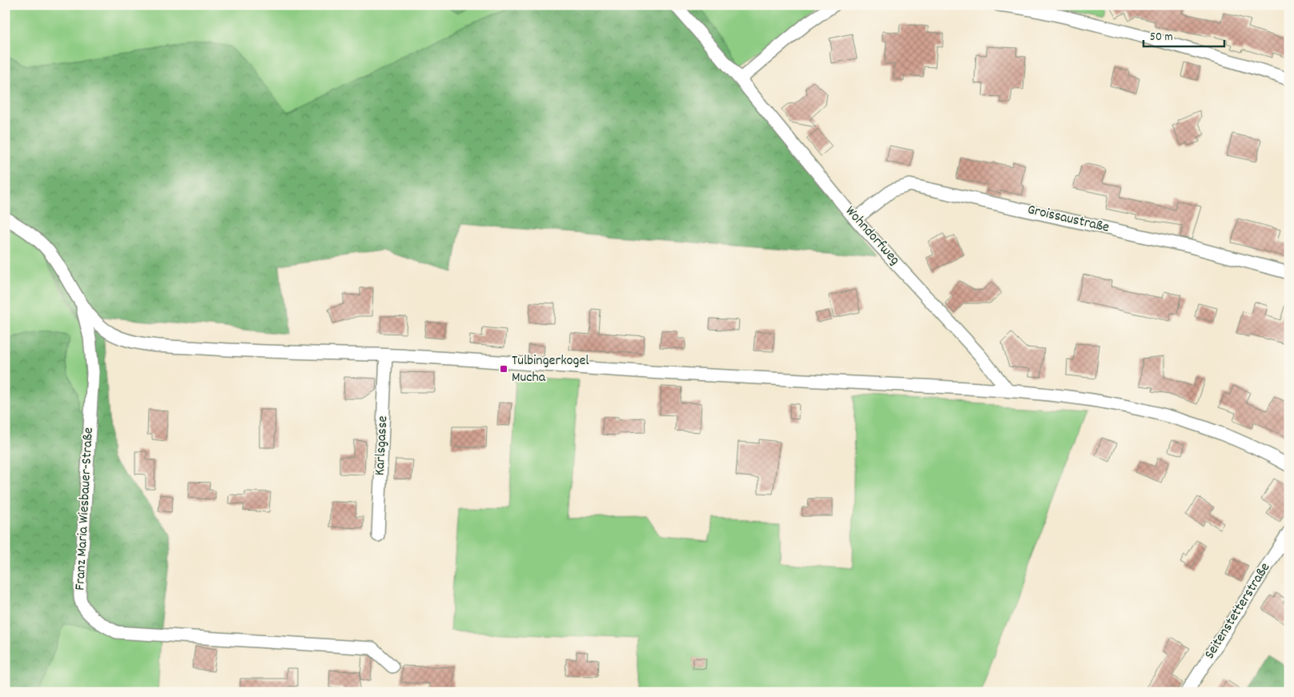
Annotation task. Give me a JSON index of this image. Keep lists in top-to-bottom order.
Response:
{
  "streets": {
    "street": [
      "Groissaustraße",
      "Wohndorfweg",
      "Karlsgasse",
      "Franz Maria Wiesbauer-Straße",
      "Seitenstetterstraße"
    ]
  },
  "crossings": [
    ["Groissaustraße", "Wohndorfweg"]
  ],
  "places": {
    "transit": ["Tulbingerkogel Mucha"]
  },
  "scale_bar": "50 m"
}
